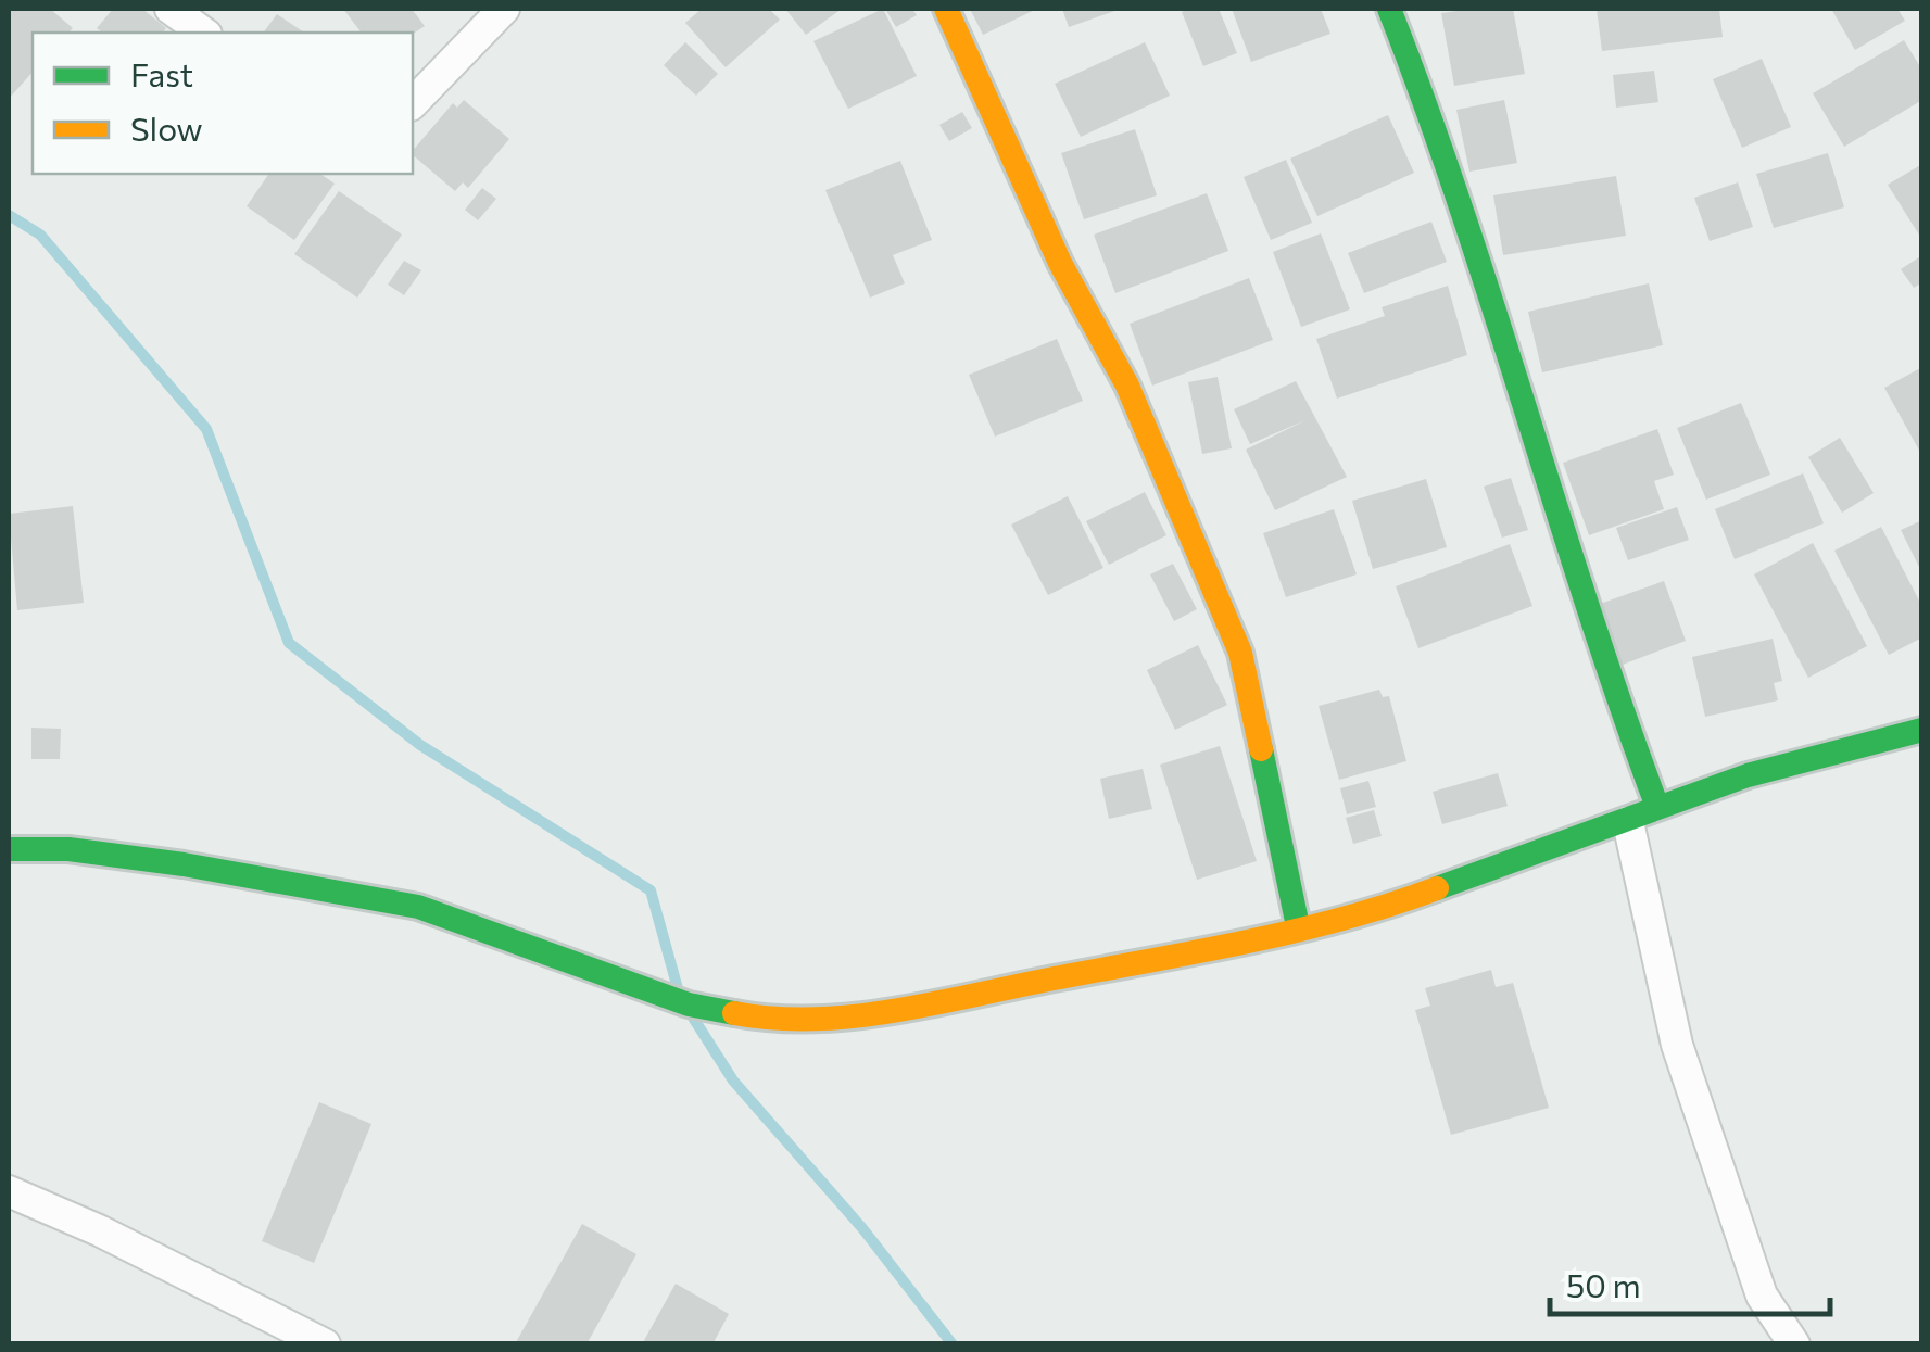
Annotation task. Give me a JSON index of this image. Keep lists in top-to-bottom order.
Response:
{
  "legend": ["Fast", "Slow"],
  "scale_bar": "50 m"
}
